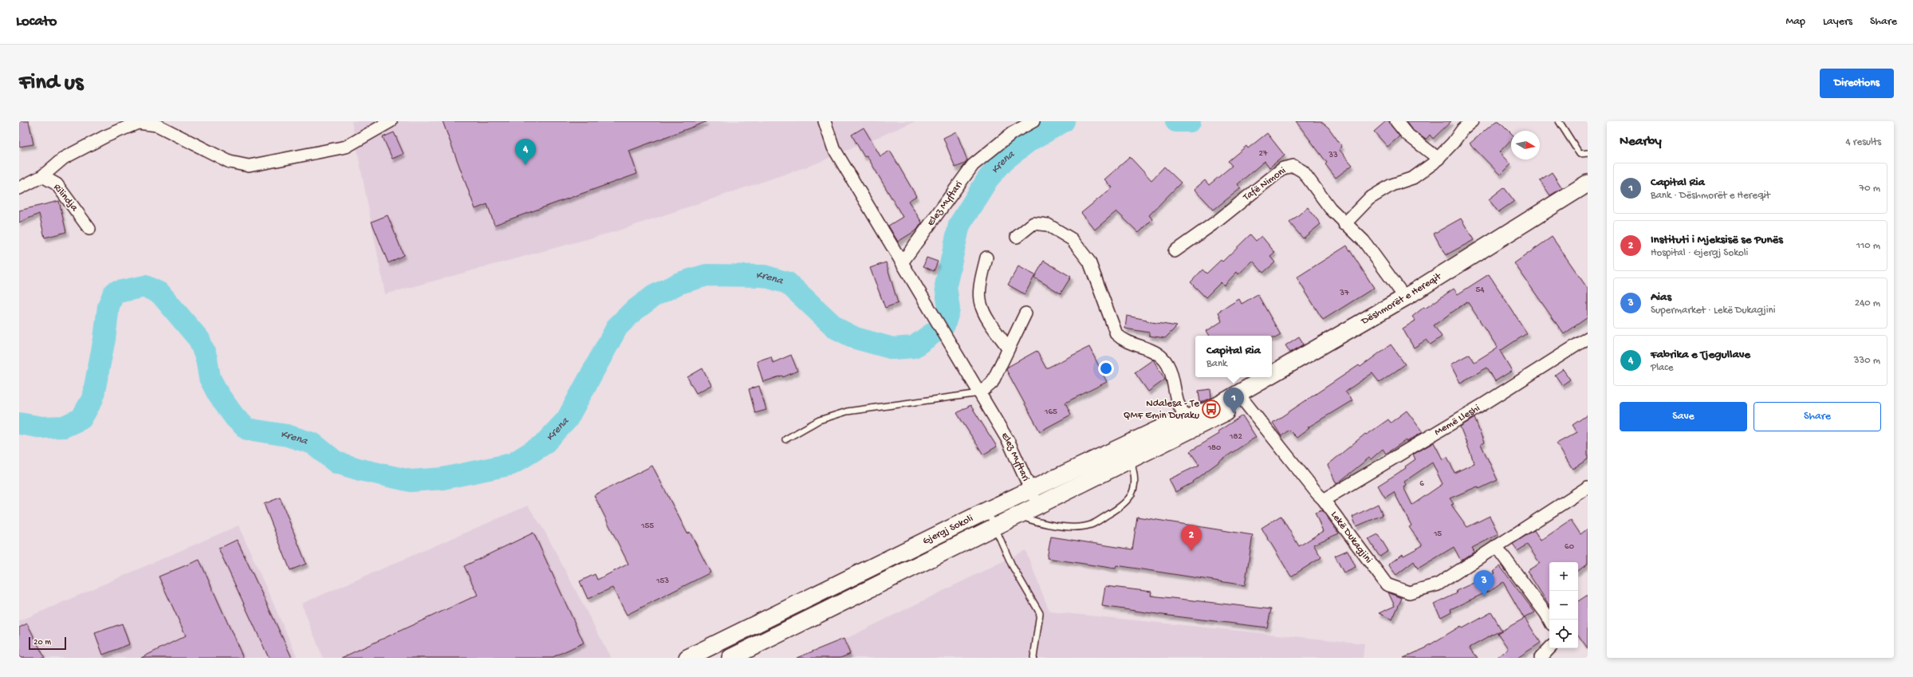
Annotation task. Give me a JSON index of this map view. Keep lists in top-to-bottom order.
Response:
{
  "streets": {
    "main road": ["Dëshmorët e Hereqit", "Gjergj Sokoli"],
    "street": [
      "Tafë Nimoni",
      "Rilindja",
      "Elez Myftari",
      "Memë Lleshi",
      "Lekë Dukagjini"
    ]
  },
  "crossings": [
    ["Tafë Nimoni", "Dëshmorët e Hereqit"],
    ["Elez Myftari", "Gjergj Sokoli"],
    ["Dëshmorët e Hereqit", "Gjergj Sokoli"],
    ["Dëshmorët e Hereqit", "Lekë Dukagjini"],
    ["Memë Lleshi", "Lekë Dukagjini"]
  ],
  "water": ["Krena"],
  "places": {
    "bus stop": ["Ndalesa - Te QMF Emin Duraku"]
  },
  "house_numbers": [
    "27",
    "33",
    "54",
    "37",
    "165",
    "182",
    "180",
    "6",
    "155",
    "15",
    "60",
    "153"
  ],
  "scale_bar": "20 m",
  "north": "right",
  "page": {
    "header": "Locato",
    "nav": ["Map", "Layers", "Share"],
    "buttons": [
      "Directions",
      ["Save", "Share"]
    ],
    "title": "Find us",
    "heading": ["Nearby", "4 results"],
    "pins": [
      "4",
      "1",
      "2",
      "3"
    ],
    "list": [
      {
        "mark": "1",
        "name": "Capital Ria",
        "note": "Bank · Dëshmorët e Hereqit",
        "value": "70 m"
      },
      {
        "mark": "2",
        "name": "Instituti i Mjeksisë se Punës",
        "note": "Hospital · Gjergj Sokoli",
        "value": "110 m"
      },
      {
        "mark": "3",
        "name": "Aias",
        "note": "Supermarket · Lekë Dukagjini",
        "value": "240 m"
      },
      {
        "mark": "4",
        "name": "Fabrika e Tjegullave",
        "note": "Place",
        "value": "330 m"
      }
    ],
    "popup": ["Capital Ria", "Bank"],
    "map_buttons": ["+", "−"],
    "scale": "20 m"
  }
}
